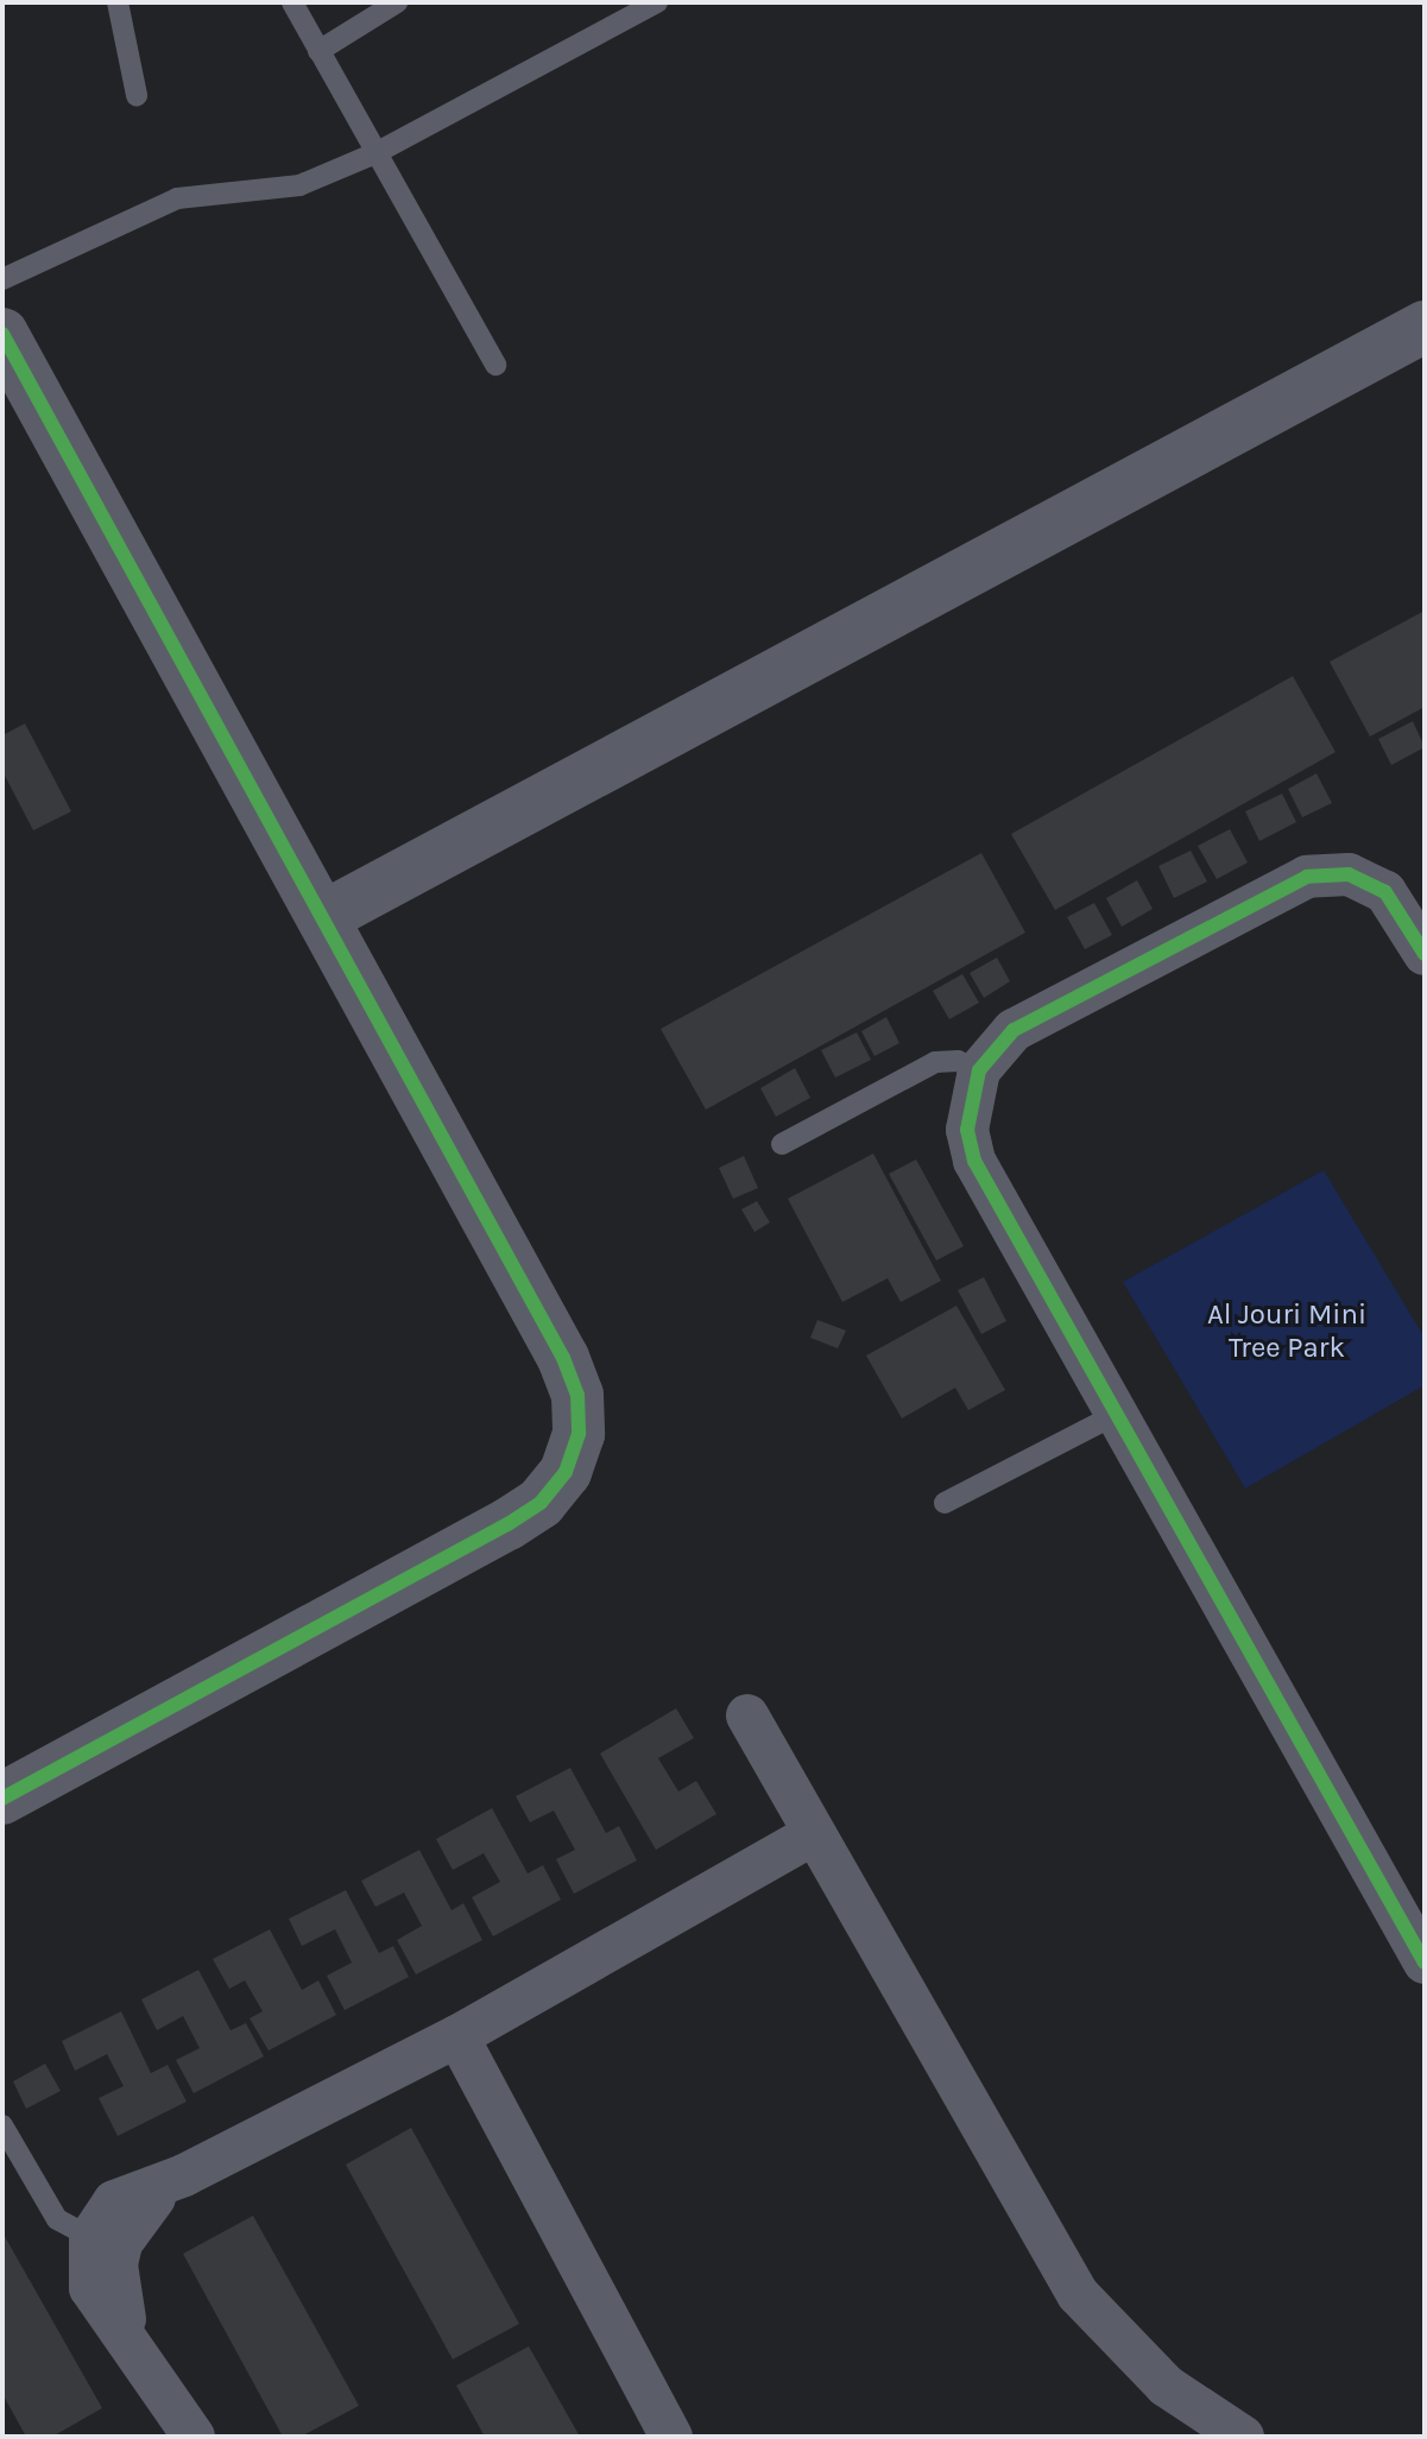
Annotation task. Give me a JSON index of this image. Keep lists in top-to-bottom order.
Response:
{
  "parks": ["Al Jouri Mini Tree Park"]
}
